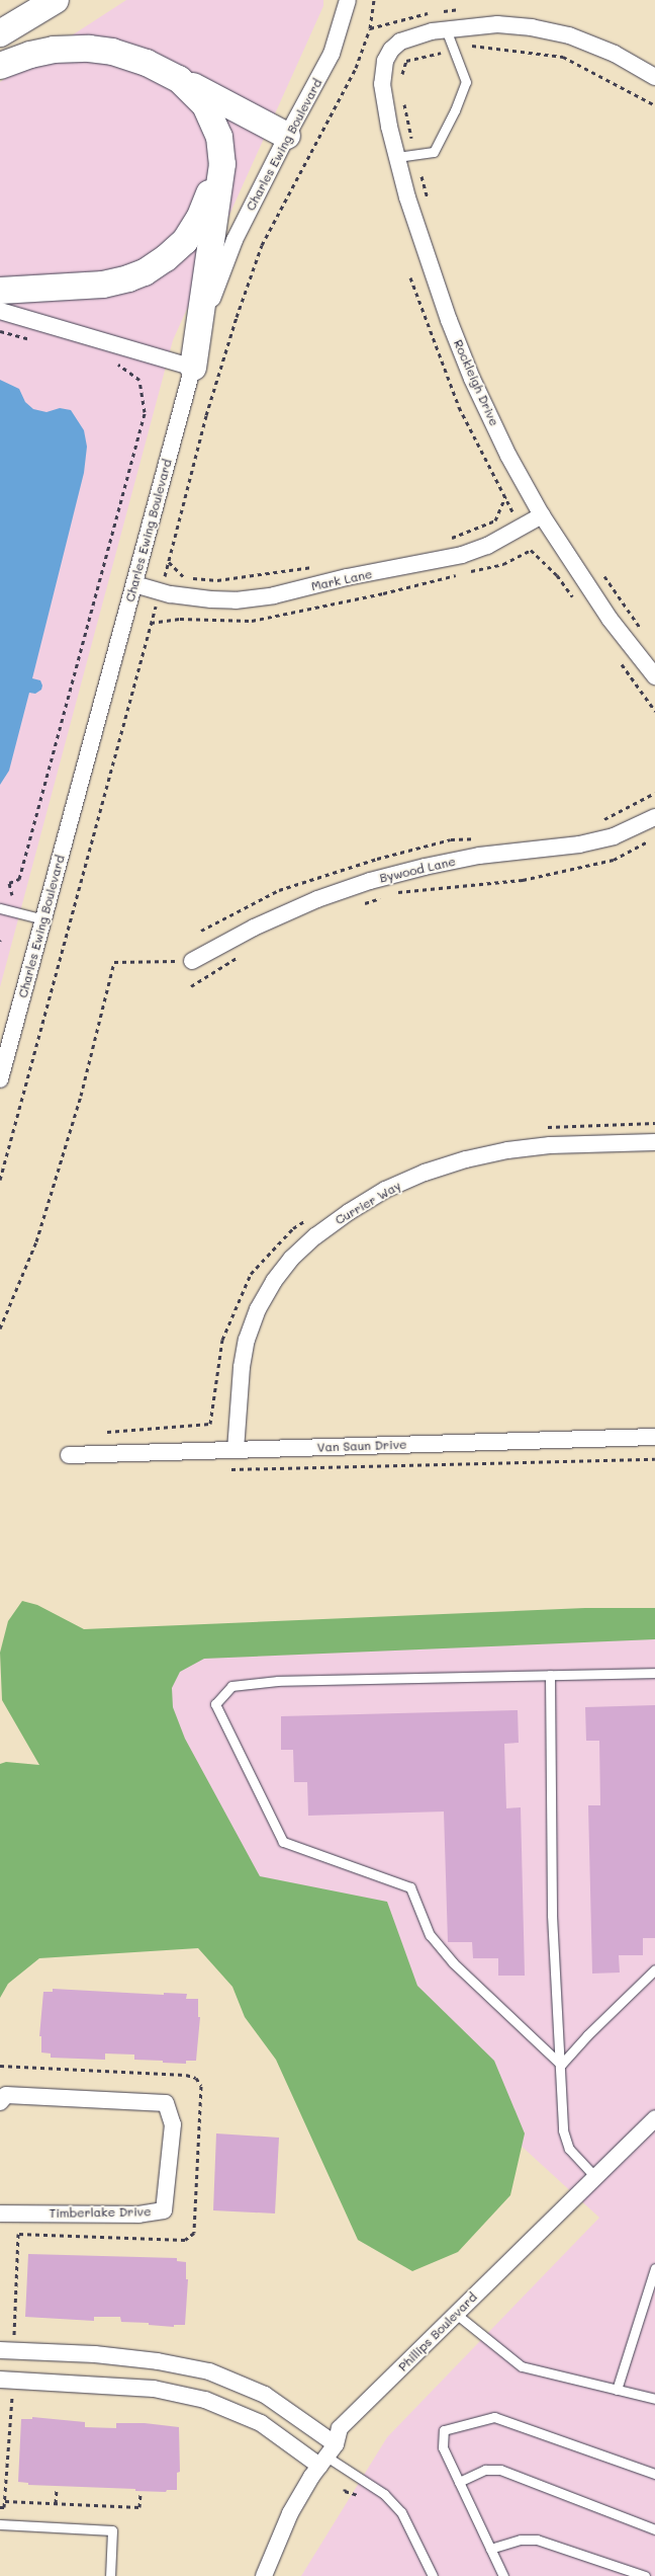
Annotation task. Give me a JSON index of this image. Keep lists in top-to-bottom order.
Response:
{
  "streets": {
    "street": [
      "Charles Ewing Boulevard",
      "Rockleigh Drive",
      "Mark Lane",
      "Bywood Lane",
      "Currier Way",
      "Van Saun Drive",
      "Timberlake Drive",
      "Phillips Boulevard"
    ]
  },
  "crossings": [
    ["Charles Ewing Boulevard", "Mark Lane"],
    ["Rockleigh Drive", "Mark Lane"],
    ["Currier Way", "Van Saun Drive"]
  ]
}
